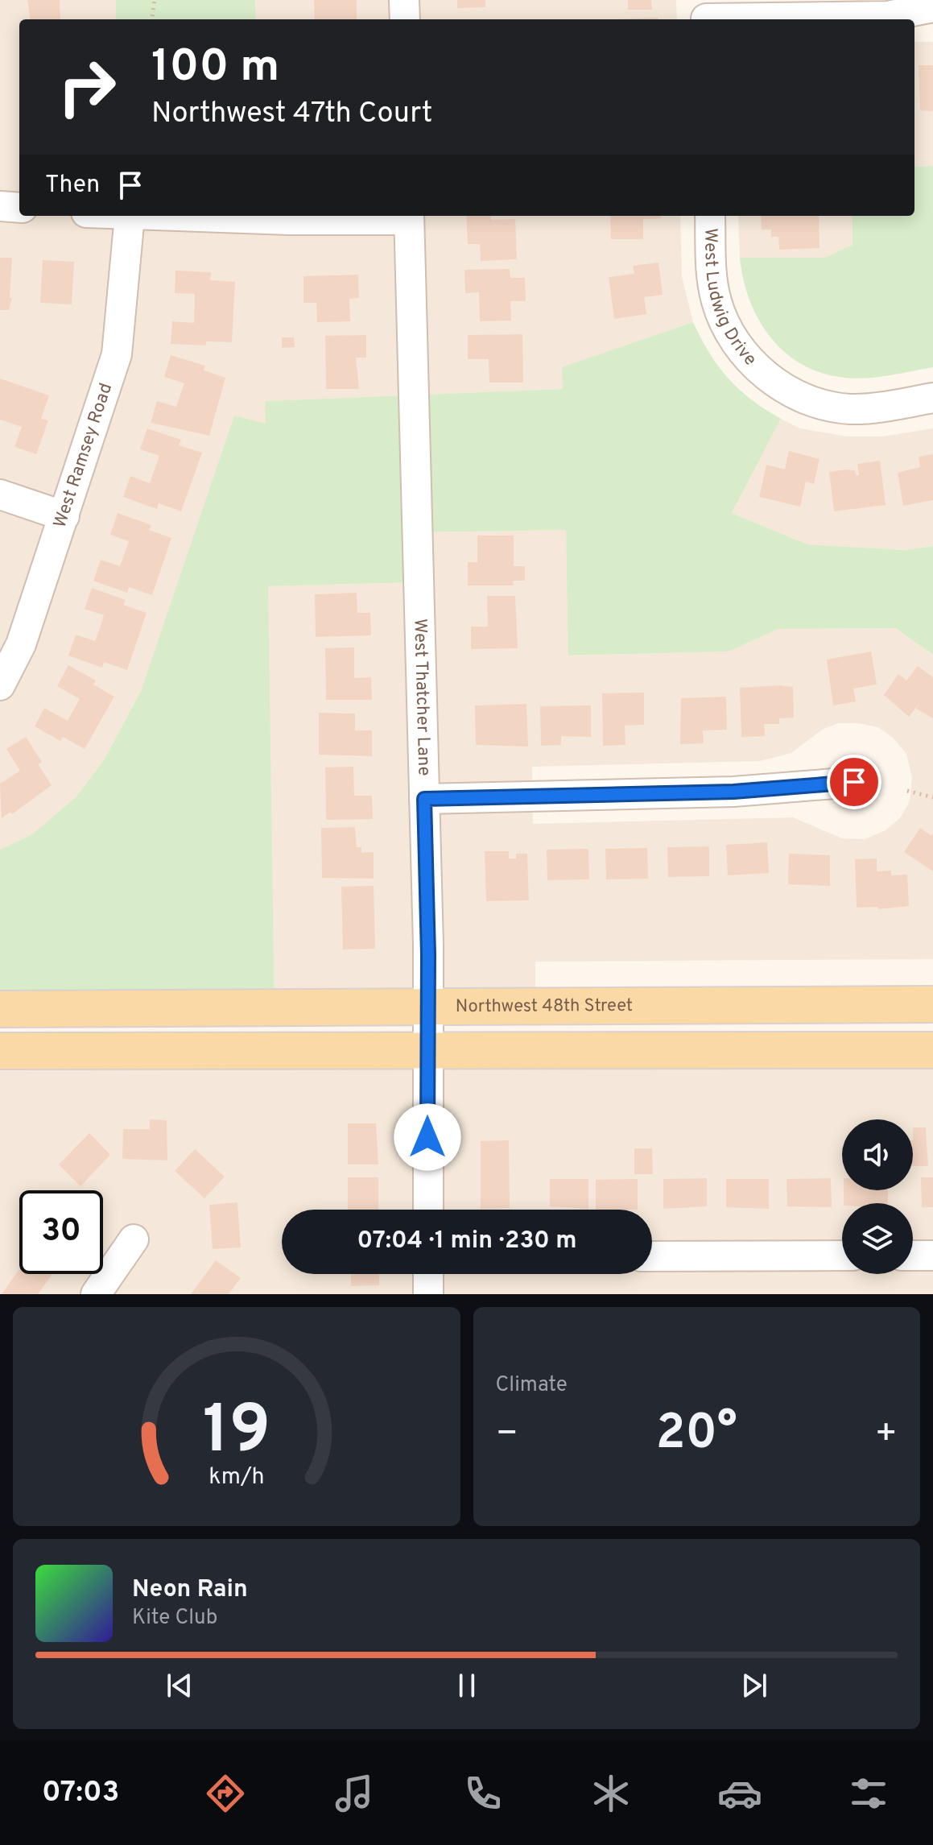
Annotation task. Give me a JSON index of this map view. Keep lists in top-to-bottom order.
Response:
{
  "streets": {
    "main road": ["Northwest 48th Street"],
    "street": ["West Ludwig Drive", "West Ramsey Road", "West Thatcher Lane"]
  },
  "crossings": [
    ["West Thatcher Lane", "Northwest 48th Street"]
  ],
  "page": {
    "turn": ["100 m", "Northwest 47th Court"],
    "then": "Then",
    "limit": "30",
    "trip": "07:04 · 1 min · 230 m",
    "tile": "Climate",
    "heat": ["−", "20°", "+"],
    "song": ["Neon Rain", "Kite Club"],
    "tabs": "07:03",
    "gauge": ["19", "km/h"]
  }
}
